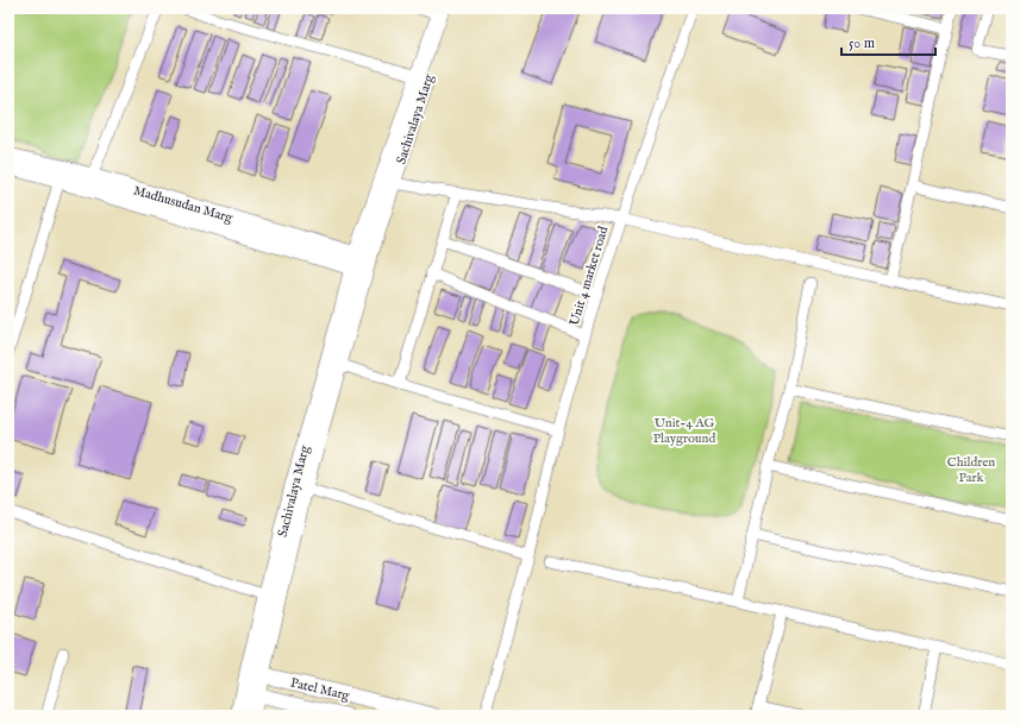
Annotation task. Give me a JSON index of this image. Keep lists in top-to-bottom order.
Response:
{
  "streets": {
    "main road": ["Sachivalaya Marg", "Madhusudan Marg", "Patel Marg"],
    "street": ["Unit 4 market road"]
  },
  "crossings": [
    ["Sachivalaya Marg", "Madhusudan Marg"],
    ["Sachivalaya Marg", "Patel Marg"]
  ],
  "parks": ["Unit-4 AG Playground", "Children Park"],
  "scale_bar": "50 m"
}
